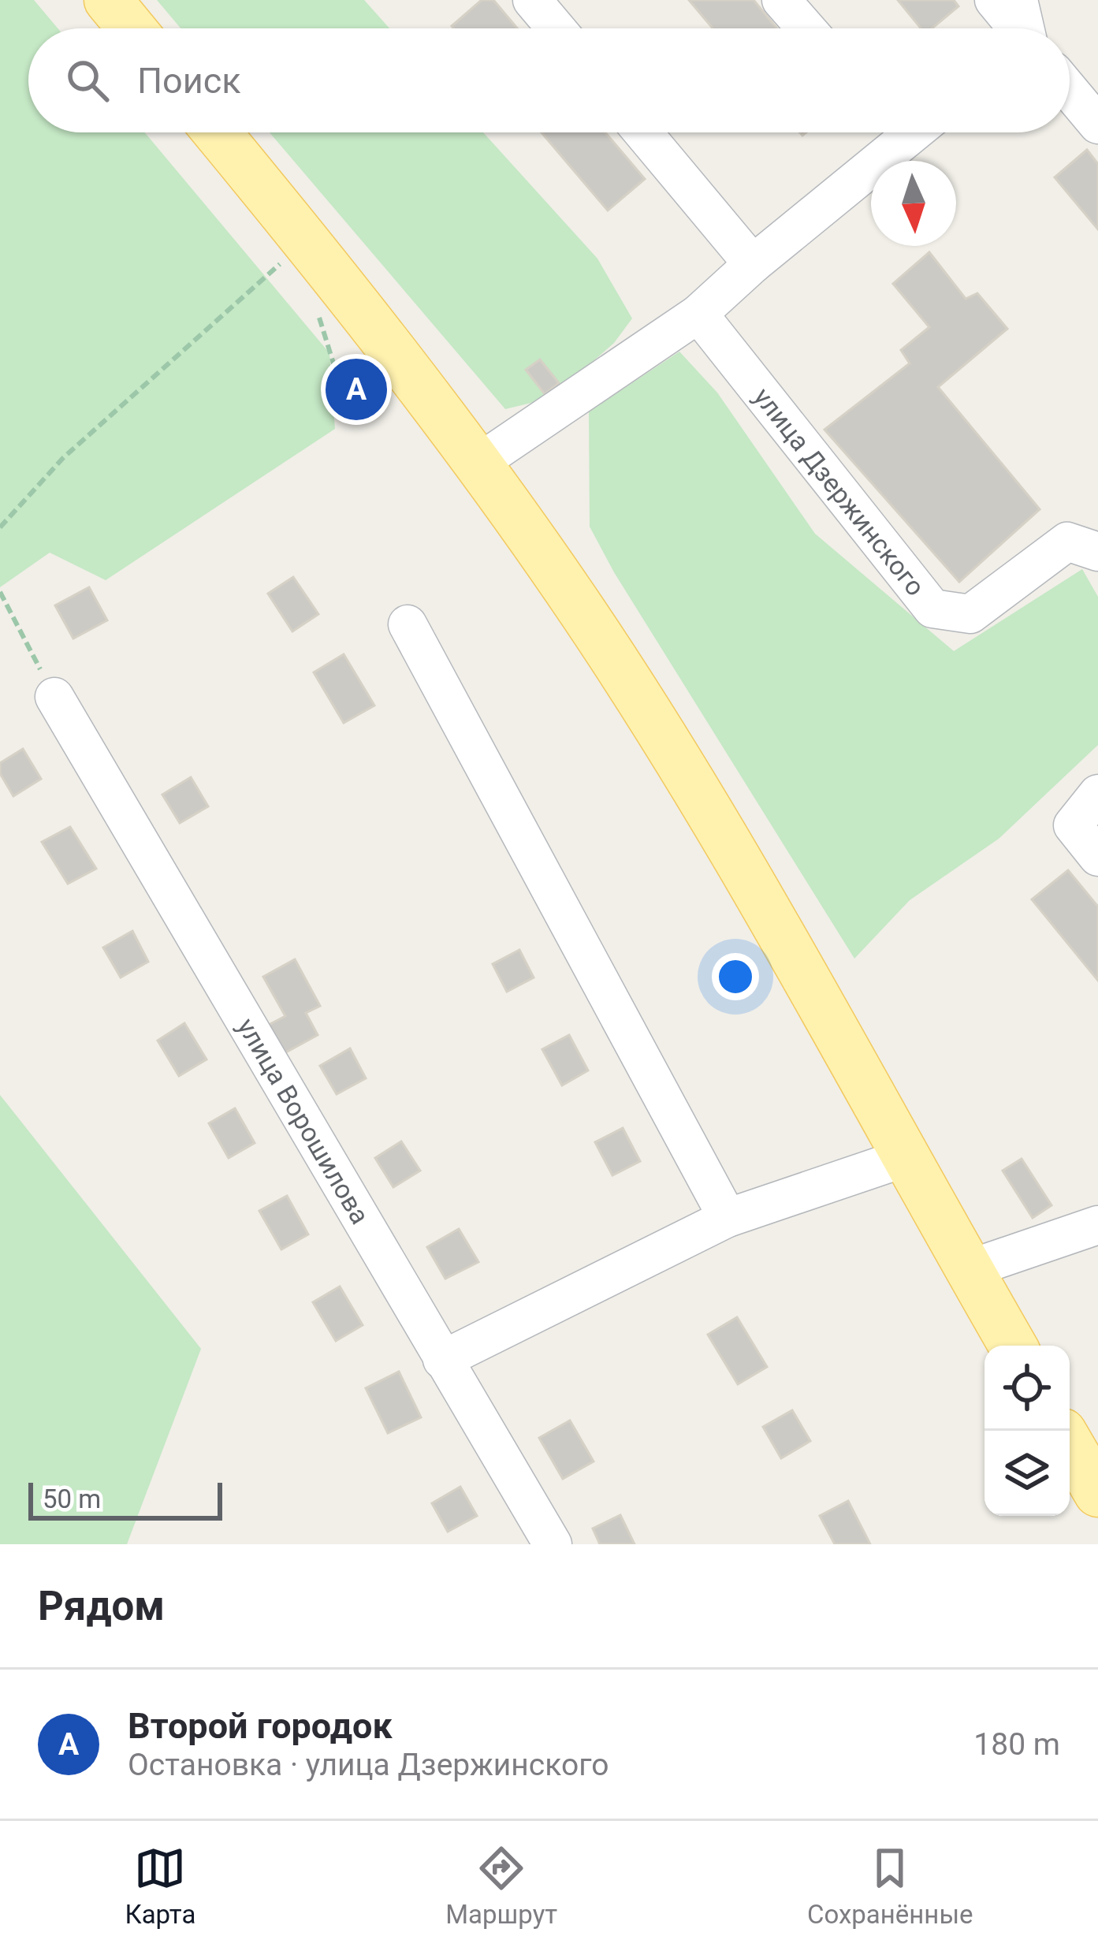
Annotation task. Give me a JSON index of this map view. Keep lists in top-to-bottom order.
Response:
{
  "streets": {
    "street": ["улица Дзержинского", "улица Ворошилова"]
  },
  "scale_bar": "50 m",
  "north": "bottom",
  "page": {
    "search": "Поиск",
    "pins": "A",
    "scale": "50 m",
    "heading": "Рядом",
    "list": [
      {
        "mark": "A",
        "name": "Второй городок",
        "note": "Остановка · улица Дзержинского",
        "value": "180 m"
      }
    ],
    "nav": ["Карта", "Маршрут", "Сохранённые"]
  }
}
